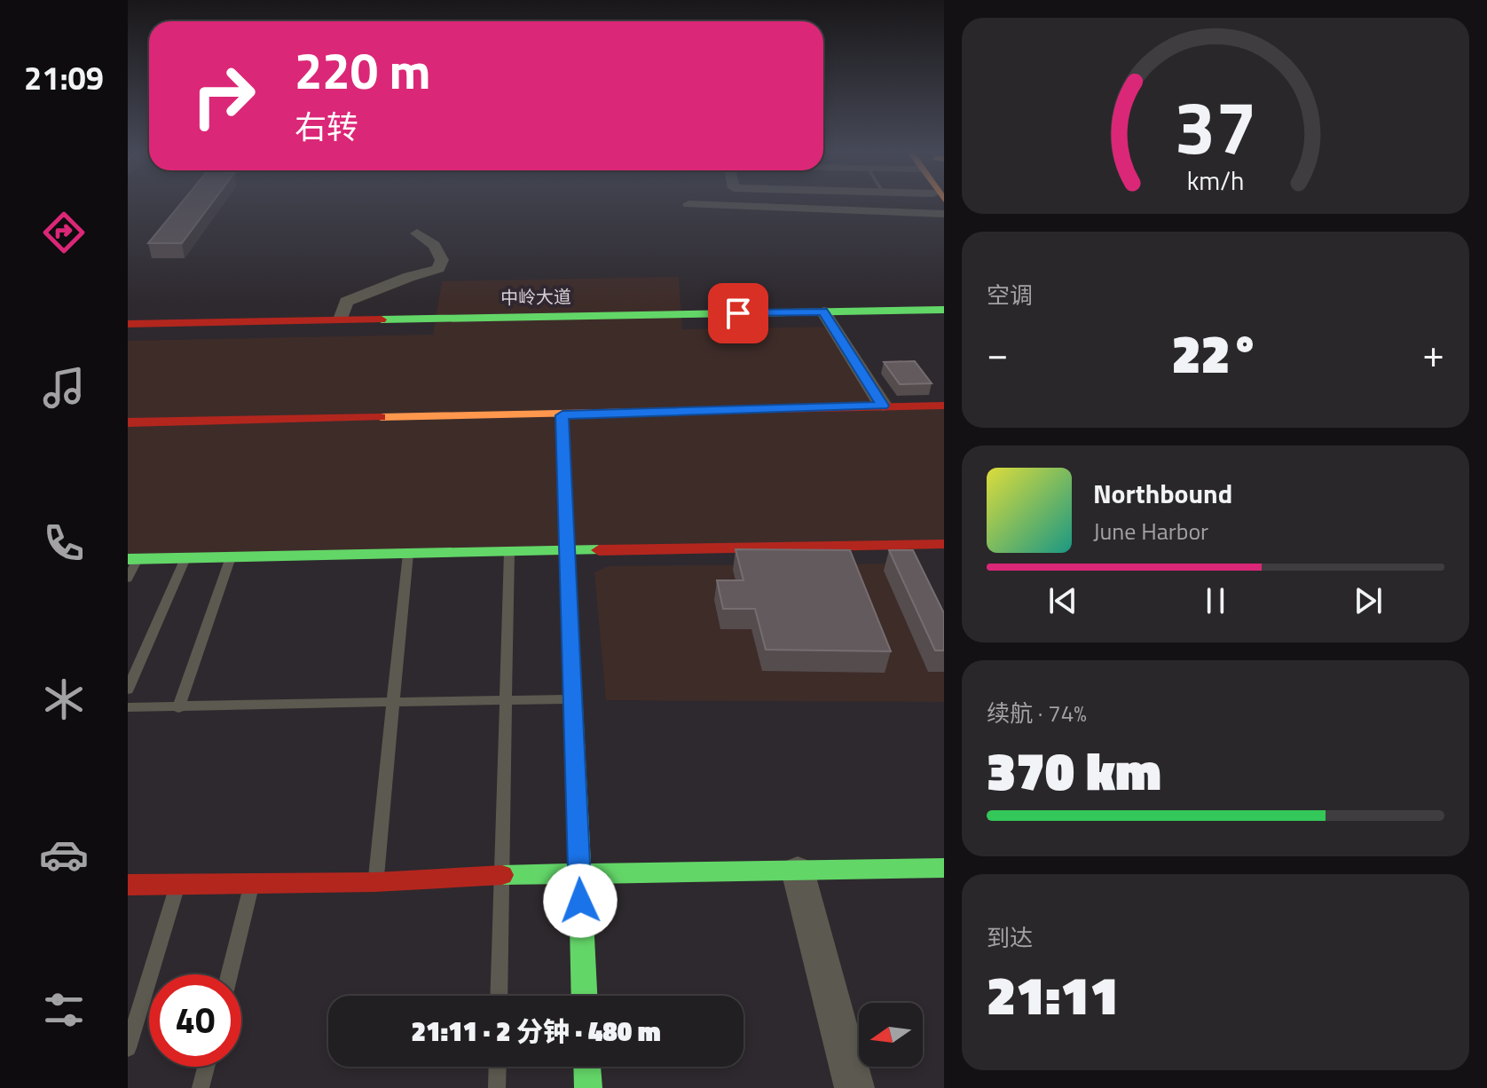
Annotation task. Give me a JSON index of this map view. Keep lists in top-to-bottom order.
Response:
{
  "streets": {
    "main road": ["中岭大道"]
  },
  "north": "left",
  "page": {
    "tabs": "21:09",
    "turn": ["220 m", "右转"],
    "tile": [
      "空调",
      ["续航 · 74%", "370 km"],
      ["到达", "21:11"]
    ],
    "heat": ["−", "22°", "+"],
    "song": ["Northbound", "June Harbor"],
    "limit": "40",
    "trip": "21:11 · 2 分钟 · 480 m",
    "gauge": ["37", "km/h"]
  }
}
